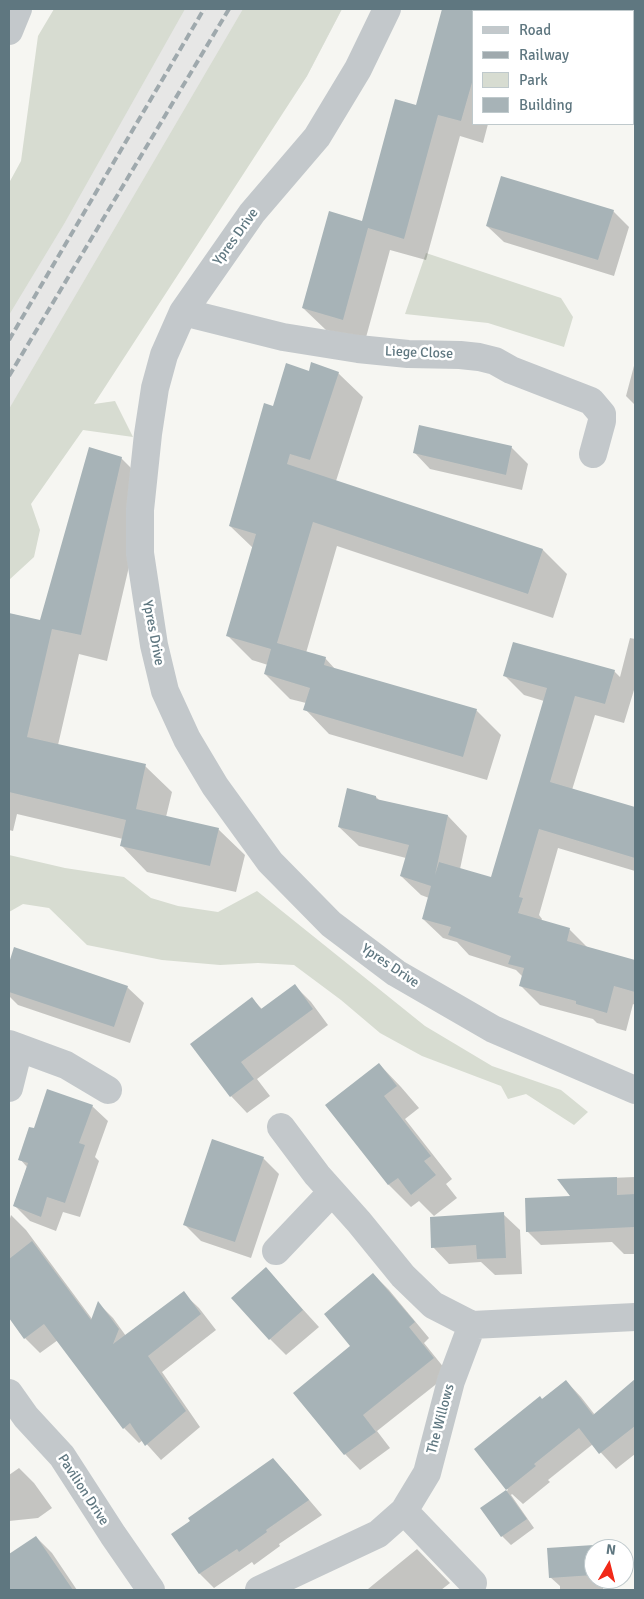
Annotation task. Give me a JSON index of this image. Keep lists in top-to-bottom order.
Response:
{
  "streets": {
    "street": [
      "Ypres Drive",
      "Liege Close",
      "The Willows",
      "Pavilion Drive"
    ]
  },
  "crossings": [
    ["Ypres Drive", "Liege Close"]
  ],
  "legend": [
    "Road",
    "Railway",
    "Park",
    "Building"
  ],
  "north": "top"
}
